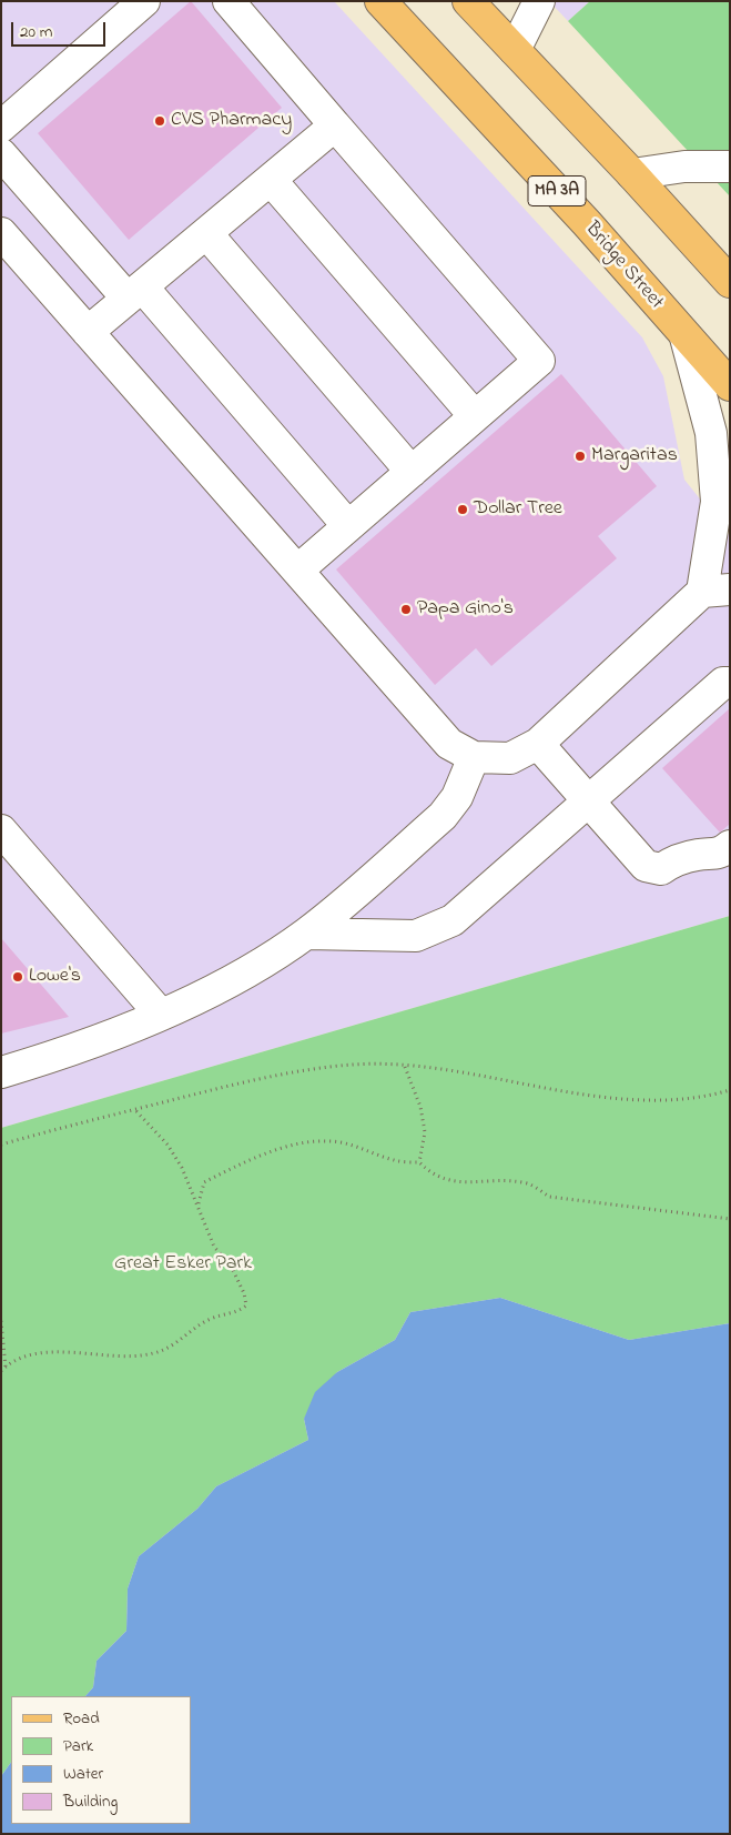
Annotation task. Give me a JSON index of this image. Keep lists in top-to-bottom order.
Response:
{
  "streets": {
    "main road": ["MA 3A", "Bridge Street"]
  },
  "parks": ["Great Esker Park"],
  "places": [
    "CVS Pharmacy",
    "Margaritas",
    "Dollar Tree",
    "Papa Gino's",
    "Lowe's"
  ],
  "legend": [
    "Road",
    "Park",
    "Water",
    "Building"
  ],
  "scale_bar": "20 m"
}
